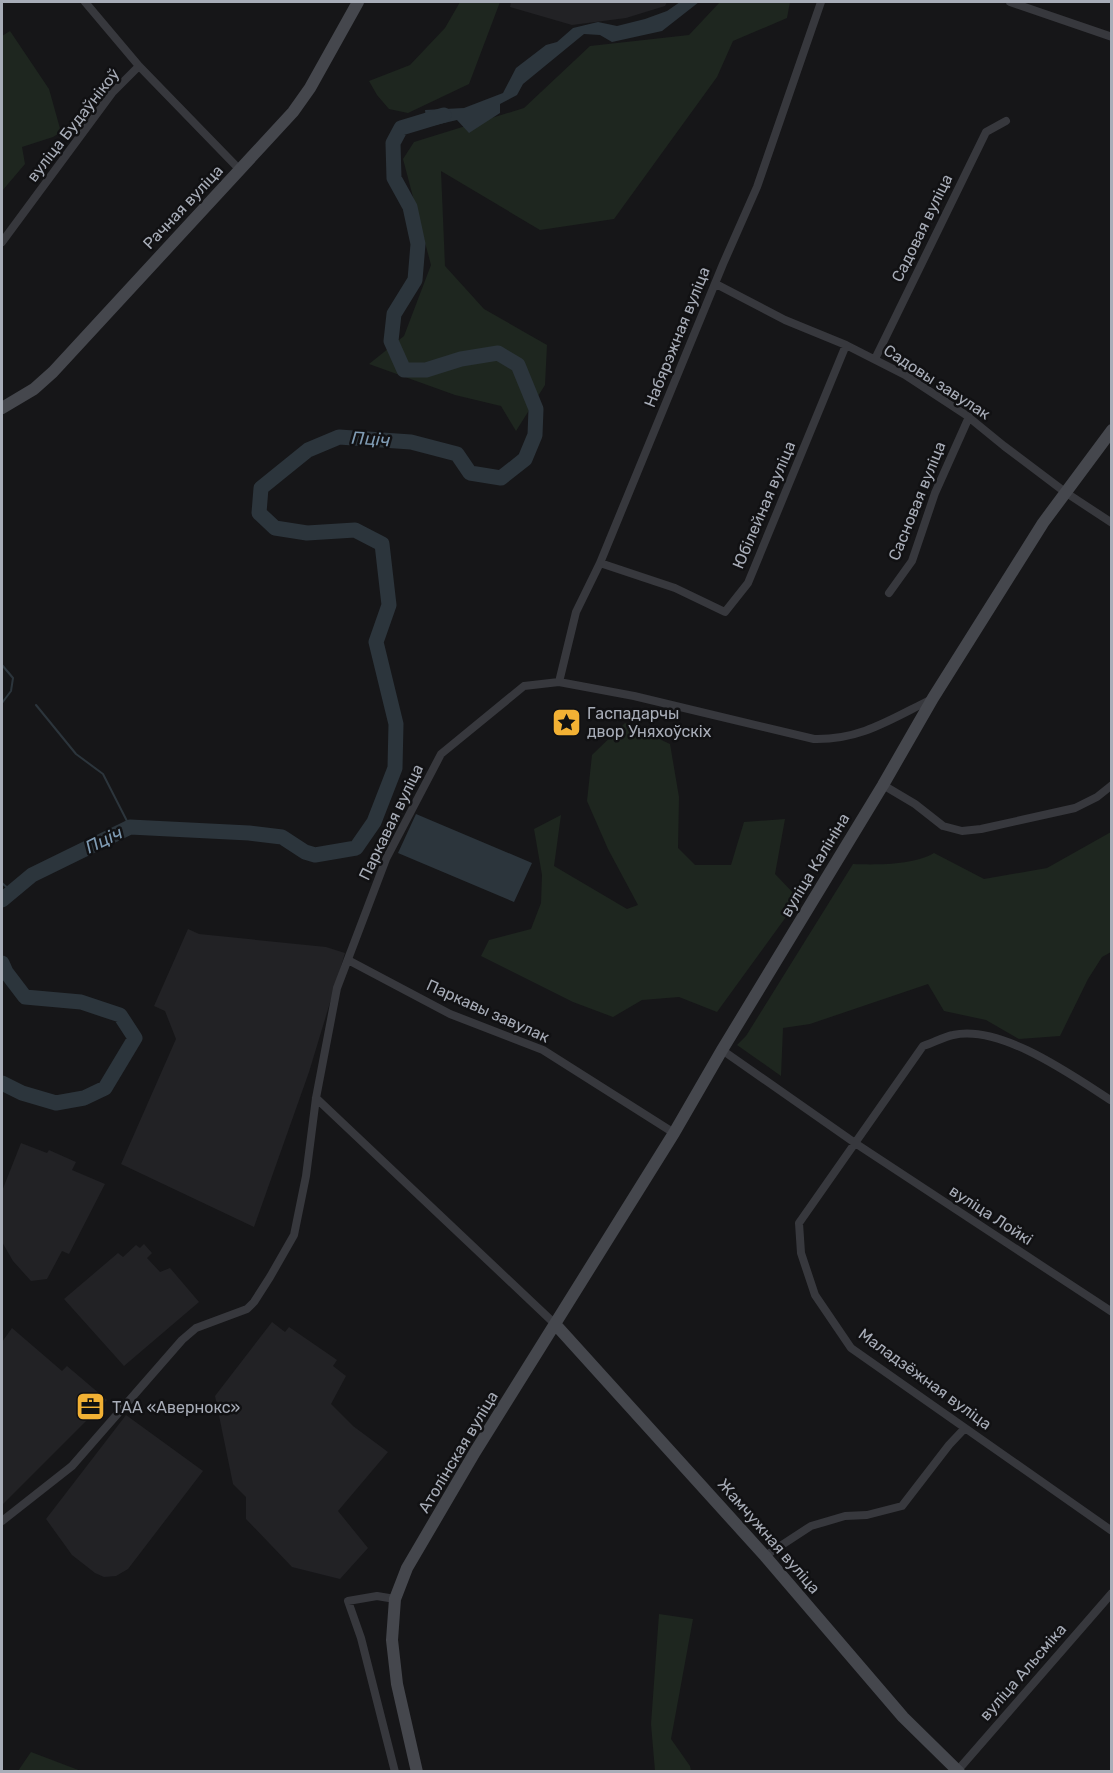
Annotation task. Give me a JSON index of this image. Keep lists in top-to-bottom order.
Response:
{
  "streets": {
    "street": [
      "вуліца Будаўнікоў",
      "Рачная вуліца",
      "Садовая вуліца",
      "Набярэжная вуліца",
      "Садовы завулак",
      "Сасновая вуліца",
      "Юбілейная вуліца",
      "Паркавая вуліца",
      "вуліца Калініна",
      "Паркавы завулак",
      "вуліца Лойкі",
      "Маладзёжная вуліца",
      "Атолінская вуліца",
      "Жамчужная вуліца",
      "вуліца Альсміка"
    ]
  },
  "crossings": [
    ["Садовая вуліца", "Садовы завулак"],
    ["Набярэжная вуліца", "Садовы завулак"],
    ["Набярэжная вуліца", "Юбілейная вуліца"],
    ["Набярэжная вуліца", "Паркавая вуліца"],
    ["Садовы завулак", "Сасновая вуліца"],
    ["Садовы завулак", "Юбілейная вуліца"],
    ["Садовы завулак", "вуліца Калініна"],
    ["Паркавая вуліца", "вуліца Калініна"],
    ["Паркавая вуліца", "Паркавы завулак"],
    ["вуліца Калініна", "Паркавы завулак"],
    ["вуліца Калініна", "вуліца Лойкі"],
    ["вуліца Калініна", "Атолінская вуліца"],
    ["вуліца Калініна", "Жамчужная вуліца"],
    ["вуліца Лойкі", "Маладзёжная вуліца"],
    ["Атолінская вуліца", "Жамчужная вуліца"],
    ["Жамчужная вуліца", "вуліца Альсміка"]
  ],
  "water": ["Пціч"],
  "places": {
    "place": ["Гаспадарчы двор Уняхоўскіх"],
    "office": ["ТАА «Авернокс»"]
  }
}
